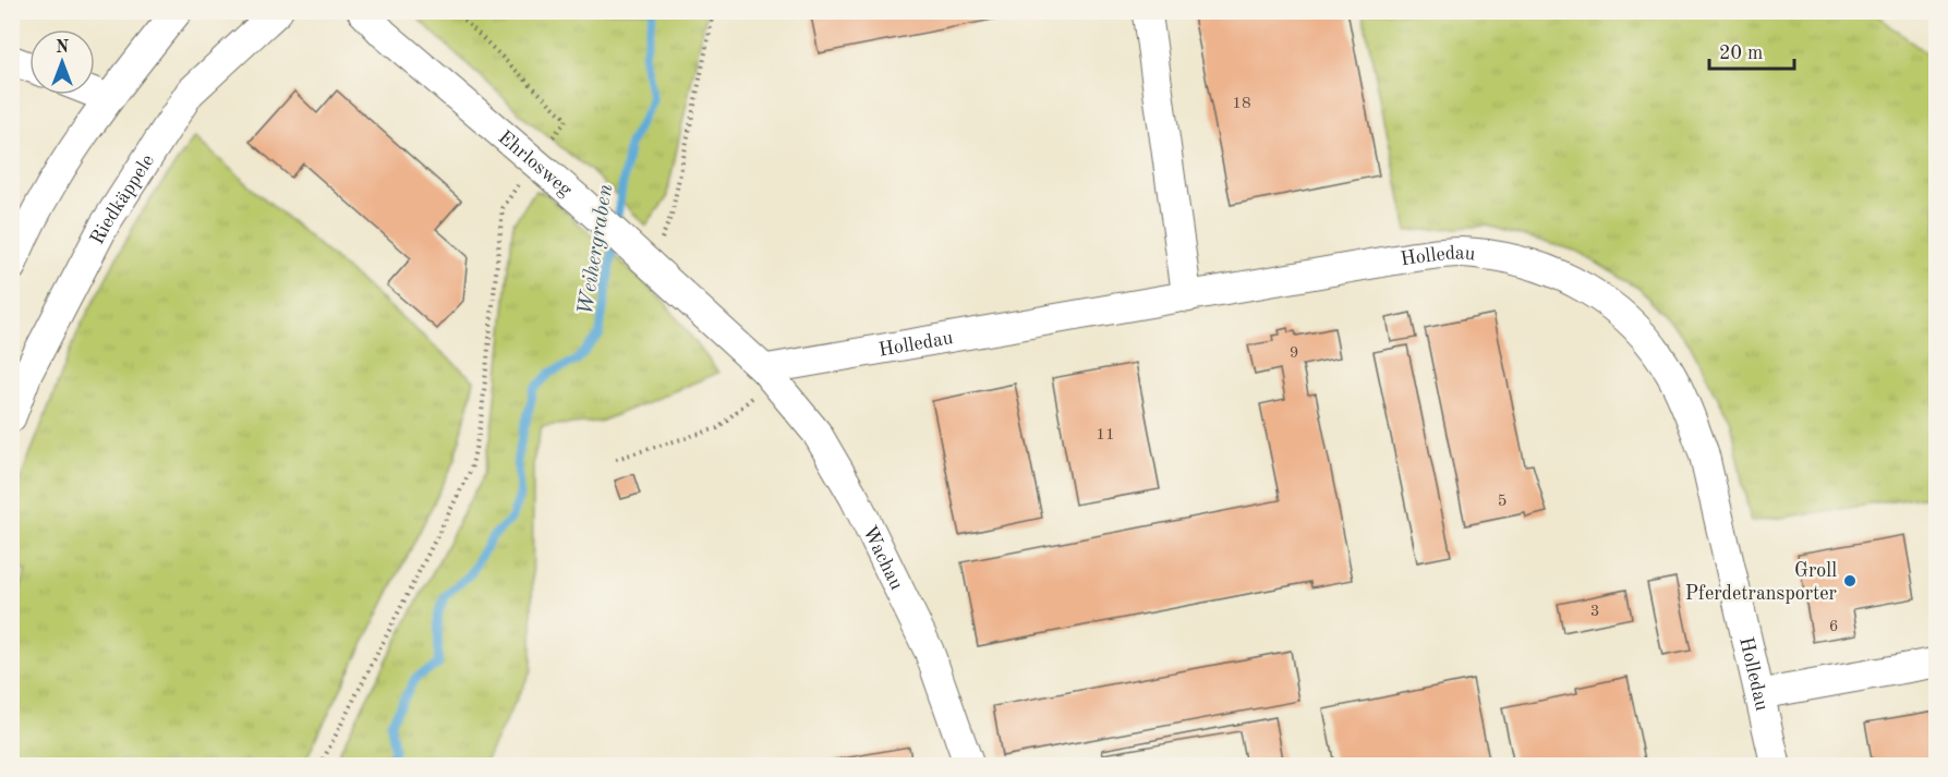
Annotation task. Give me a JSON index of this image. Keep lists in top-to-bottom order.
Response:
{
  "streets": {
    "street": [
      "Ehrlosweg",
      "Riedkäppele",
      "Holledau",
      "Wachau"
    ]
  },
  "crossings": [
    ["Ehrlosweg", "Holledau"],
    ["Ehrlosweg", "Wachau"],
    ["Holledau", "Wachau"]
  ],
  "water": ["Weihergraben"],
  "places": ["Groll Pferdetransporter"],
  "house_numbers": [
    "18",
    "9",
    "11",
    "5",
    "3",
    "6"
  ],
  "scale_bar": "20 m",
  "north": "top"
}
